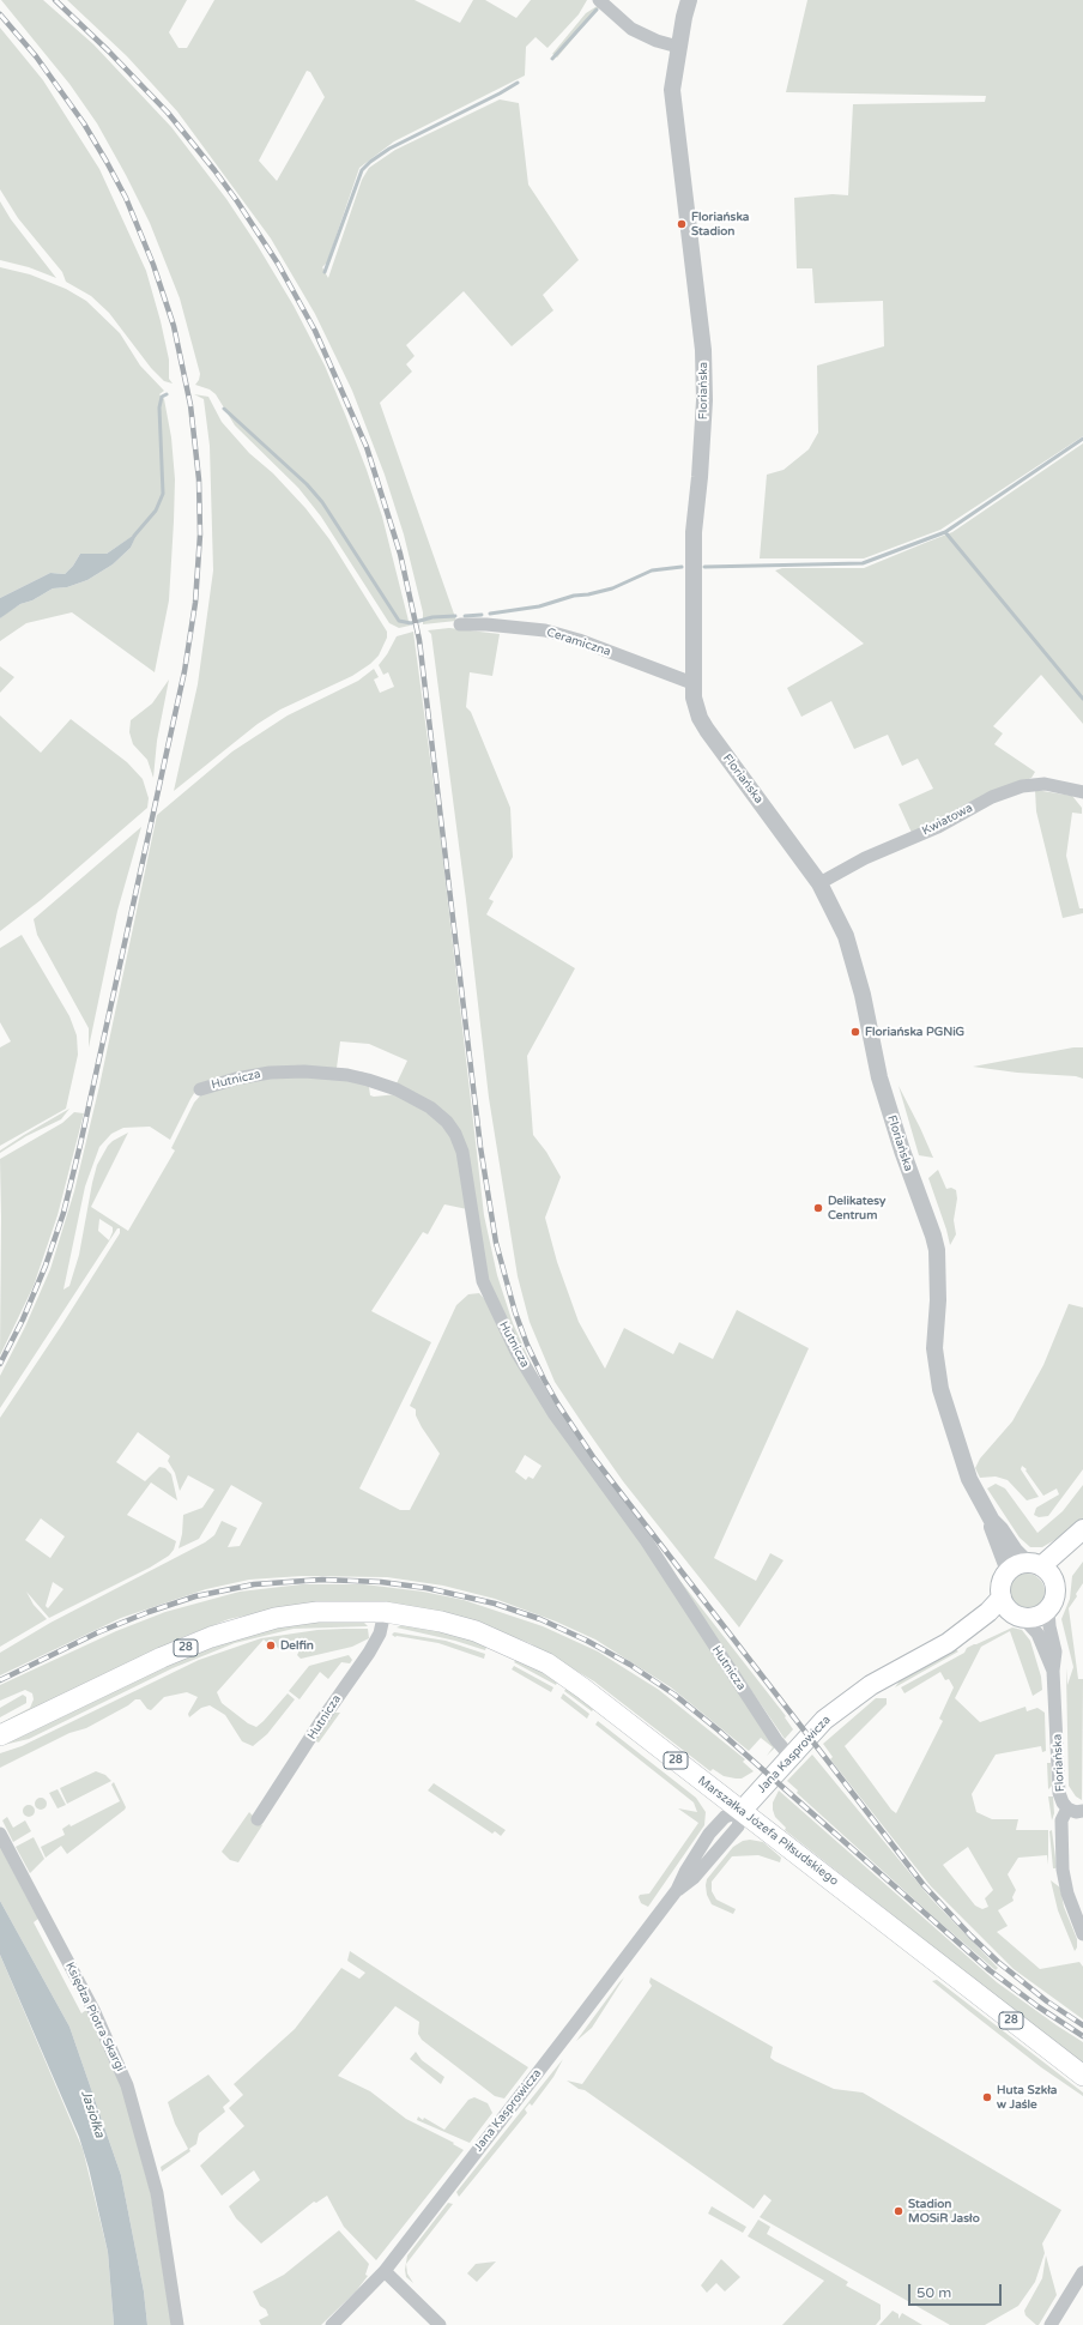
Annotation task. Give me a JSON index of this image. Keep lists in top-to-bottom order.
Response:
{
  "streets": {
    "main road": ["28", "Jana Kasprowicza", "Marszałka Józefa Piłsudskiego"],
    "street": [
      "Floriańska",
      "Ceramiczna",
      "Kwiatowa",
      "Hutnicza",
      "Księdza Piotra Skargi"
    ]
  },
  "crossings": [
    ["Floriańska", "Ceramiczna"],
    ["Floriańska", "Kwiatowa"],
    ["Floriańska", "Jana Kasprowicza"],
    ["Hutnicza", "Jana Kasprowicza"],
    ["Hutnicza", "Marszałka Józefa Piłsudskiego"],
    ["Jana Kasprowicza", "Marszałka Józefa Piłsudskiego"]
  ],
  "water": ["Jasiołka"],
  "places": [
    "Floriańska Stadion",
    "Floriańska PGNiG",
    "Delikatesy Centrum",
    "Delfin",
    "Huta Szkła w Jaśle",
    "Stadion MOSiR Jasło"
  ],
  "scale_bar": "50 m"
}
